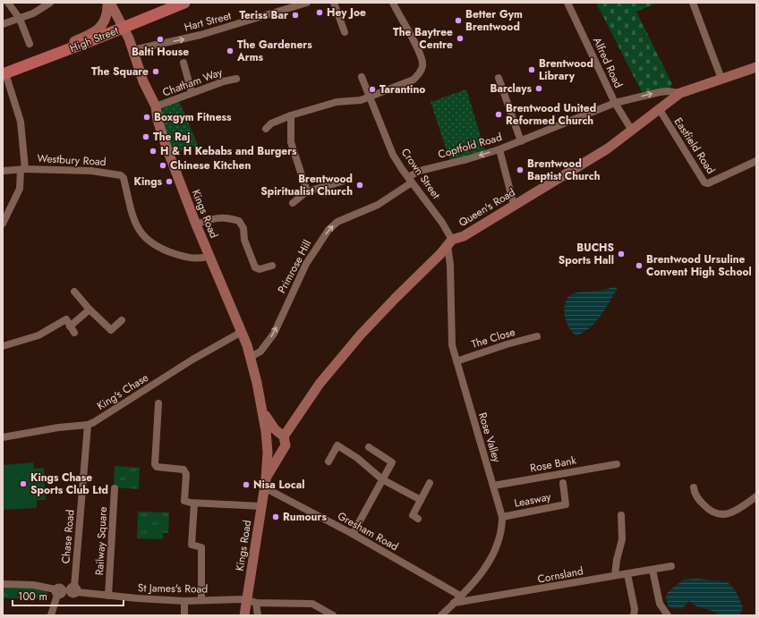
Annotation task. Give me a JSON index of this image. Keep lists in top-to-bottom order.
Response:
{
  "streets": {
    "main road": ["High Street", "Queen's Road", "Kings Road"],
    "street": [
      "Hart Street",
      "Alfred Road",
      "Chatham Way",
      "Coptfold Road",
      "Eastfield Road",
      "Westbury Road",
      "Crown Street",
      "Primrose Hill",
      "The Close",
      "King's Chase",
      "Rose Valley",
      "Rose Bank",
      "Leasway",
      "Gresham Road",
      "Chase Road",
      "Railway Square",
      "Cornsland",
      "St James's Road"
    ]
  },
  "crossings": [
    ["Hart Street", "Kings Road"],
    ["High Street", "Westbury Road"],
    ["High Street", "Kings Road"],
    ["Alfred Road", "Coptfold Road"],
    ["Alfred Road", "Queen's Road"],
    ["Chatham Way", "Kings Road"],
    ["Coptfold Road", "Crown Street"],
    ["Coptfold Road", "Queen's Road"],
    ["Coptfold Road", "Primrose Hill"],
    ["Eastfield Road", "Queen's Road"],
    ["Westbury Road", "Kings Road"],
    ["Crown Street", "Queen's Road"],
    ["Crown Street", "Primrose Hill"],
    ["Crown Street", "Rose Valley"],
    ["Queen's Road", "Kings Road"],
    ["Queen's Road", "Rose Valley"],
    ["Kings Road", "Primrose Hill"],
    ["Kings Road", "King's Chase"],
    ["Kings Road", "Gresham Road"],
    ["Kings Road", "St James's Road"],
    ["The Close", "Rose Valley"],
    ["King's Chase", "Chase Road"],
    ["Rose Valley", "Rose Bank"],
    ["Rose Valley", "Leasway"],
    ["Rose Valley", "Gresham Road"],
    ["Rose Valley", "Cornsland"],
    ["Chase Road", "St James's Road"],
    ["Railway Square", "St James's Road"]
  ],
  "one_way": ["Hart Street", "Primrose Hill"],
  "places": [
    "Hey Joe",
    "Teriss Bar",
    "Better Gym Brentwood",
    "The Baytree Centre",
    "Balti House",
    "The Gardeners Arms",
    "Brentwood Library",
    "The Square",
    "Barclays",
    "Tarantino",
    "Brentwood United Reformed Church",
    "Boxgym Fitness",
    "The Raj",
    "H & H Kebabs and Burgers",
    "Chinese Kitchen",
    "Brentwood Baptist Church",
    "Kings",
    "Brentwood Spiritualist Church",
    "BUCHS Sports Hall",
    "Brentwood Ursuline Convent High School",
    "Kings Chase Sports Club Ltd",
    "Nisa Local",
    "Rumours"
  ],
  "scale_bar": "100 m"
}
